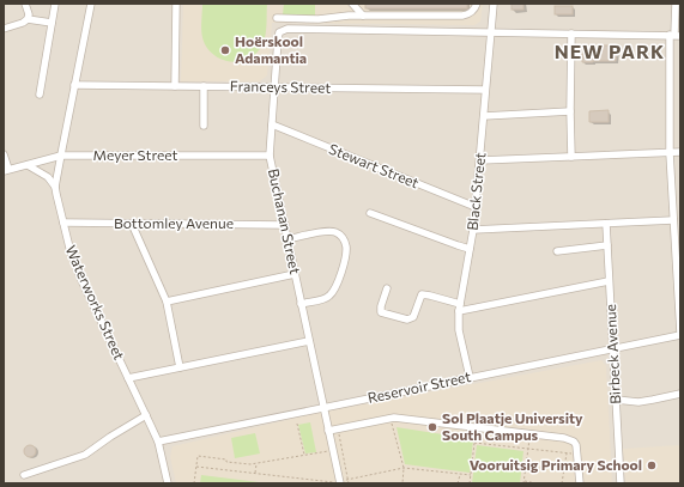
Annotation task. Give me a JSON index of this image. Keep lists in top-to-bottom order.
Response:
{
  "streets": {
    "street": [
      "Franceys Street",
      "Meyer Street",
      "Stewart Street",
      "Black Street",
      "Buchanan Street",
      "Bottomley Avenue",
      "Waterworks Street",
      "Birbeck Avenue",
      "Reservoir Street"
    ]
  },
  "crossings": [
    ["Franceys Street", "Black Street"],
    ["Franceys Street", "Buchanan Street"],
    ["Franceys Street", "Waterworks Street"],
    ["Meyer Street", "Buchanan Street"],
    ["Meyer Street", "Waterworks Street"],
    ["Stewart Street", "Black Street"],
    ["Stewart Street", "Buchanan Street"],
    ["Black Street", "Buchanan Street"],
    ["Black Street", "Reservoir Street"],
    ["Buchanan Street", "Bottomley Avenue"],
    ["Buchanan Street", "Reservoir Street"],
    ["Bottomley Avenue", "Waterworks Street"],
    ["Waterworks Street", "Reservoir Street"],
    ["Birbeck Avenue", "Reservoir Street"]
  ],
  "districts": ["NEW PARK"],
  "places": ["Hoërskool Adamantia", "Sol Plaatje University South Campus", "Vooruitsig Primary School"]
}
